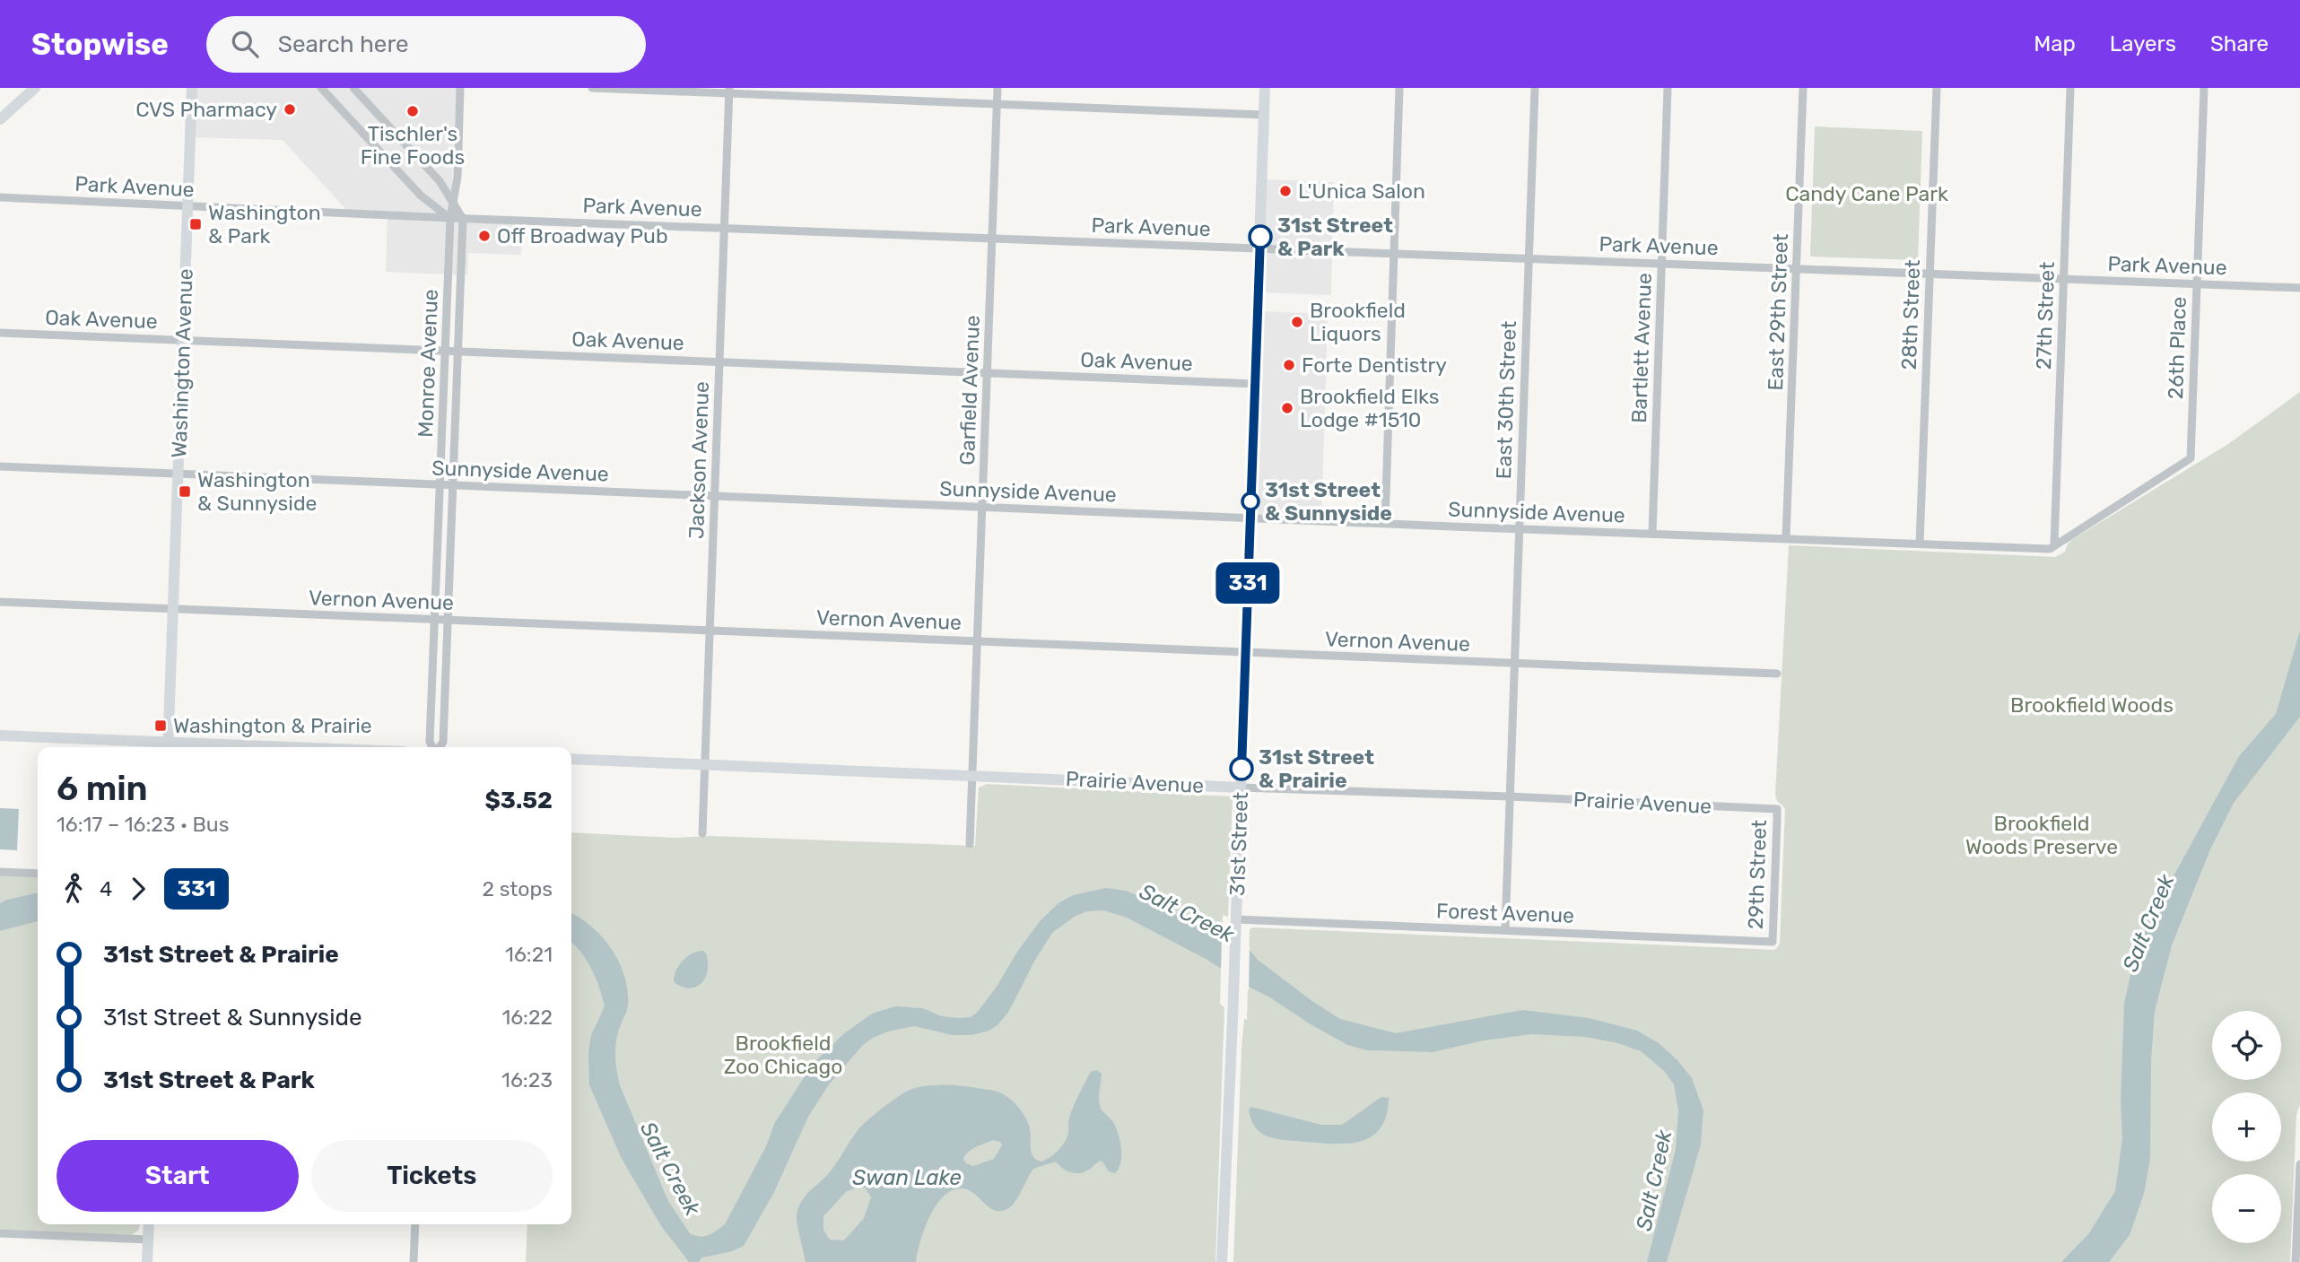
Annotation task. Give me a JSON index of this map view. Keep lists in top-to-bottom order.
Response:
{
  "streets": {
    "street": [
      "Park Avenue",
      "East 29th Street",
      "28th Street",
      "27th Street",
      "Oak Avenue",
      "Bartlett Avenue",
      "26th Place",
      "Washington Avenue",
      "Monroe Avenue",
      "Garfield Avenue",
      "East 30th Street",
      "Jackson Avenue",
      "Sunnyside Avenue",
      "Vernon Avenue",
      "Prairie Avenue",
      "31st Street",
      "29th Street",
      "Forest Avenue"
    ]
  },
  "crossings": [
    ["Park Avenue", "East 29th Street"],
    ["Park Avenue", "28th Street"],
    ["Park Avenue", "27th Street"],
    ["Park Avenue", "Bartlett Avenue"],
    ["Park Avenue", "26th Place"],
    ["Park Avenue", "Washington Avenue"],
    ["Park Avenue", "Monroe Avenue"],
    ["Park Avenue", "Garfield Avenue"],
    ["Park Avenue", "East 30th Street"],
    ["Park Avenue", "Jackson Avenue"],
    ["Park Avenue", "31st Street"],
    ["East 29th Street", "Sunnyside Avenue"],
    ["28th Street", "Sunnyside Avenue"],
    ["27th Street", "26th Place"],
    ["27th Street", "Sunnyside Avenue"],
    ["Oak Avenue", "Washington Avenue"],
    ["Oak Avenue", "Monroe Avenue"],
    ["Oak Avenue", "Garfield Avenue"],
    ["Oak Avenue", "Jackson Avenue"],
    ["Oak Avenue", "31st Street"],
    ["Bartlett Avenue", "Sunnyside Avenue"],
    ["26th Place", "Sunnyside Avenue"],
    ["Washington Avenue", "Sunnyside Avenue"],
    ["Washington Avenue", "Vernon Avenue"],
    ["Monroe Avenue", "Sunnyside Avenue"],
    ["Monroe Avenue", "Vernon Avenue"],
    ["Garfield Avenue", "Sunnyside Avenue"],
    ["Garfield Avenue", "Vernon Avenue"],
    ["Garfield Avenue", "Prairie Avenue"],
    ["East 30th Street", "Sunnyside Avenue"],
    ["East 30th Street", "Vernon Avenue"],
    ["East 30th Street", "Prairie Avenue"],
    ["East 30th Street", "Forest Avenue"],
    ["Jackson Avenue", "Sunnyside Avenue"],
    ["Jackson Avenue", "Vernon Avenue"],
    ["Jackson Avenue", "Prairie Avenue"],
    ["Sunnyside Avenue", "31st Street"],
    ["Vernon Avenue", "31st Street"],
    ["Prairie Avenue", "31st Street"],
    ["Prairie Avenue", "29th Street"],
    ["31st Street", "Forest Avenue"],
    ["29th Street", "Forest Avenue"]
  ],
  "water": ["Salt Creek", "Swan Lake"],
  "parks": [
    "Candy Cane Park",
    "Brookfield Woods",
    "Brookfield Woods Preserve",
    "Brookfield Zoo Chicago"
  ],
  "places": {
    "other": [
      "CVS Pharmacy",
      "Tischler's Fine Foods",
      "L'Unica Salon",
      "Off Broadway Pub",
      "31st Street & Park",
      "Brookfield Liquors",
      "Forte Dentistry",
      "Brookfield Elks Lodge #1510",
      "31st Street & Sunnyside",
      "31st Street & Prairie"
    ],
    "transit": ["Washington & Park", "Washington & Sunnyside", "Washington & Prairie"]
  },
  "lines": ["bus line 331"],
  "page": {
    "header": "Stopwise",
    "search": "Search here",
    "nav": ["Map", "Layers", "Share"],
    "on_map": "331",
    "heading": ["6 min", "16:17 – 16:23 · Bus", "$3.52"],
    "legs": ["4", "331", "2 stops"],
    "list": [
      {
        "name": "31st Street & Prairie",
        "value": "16:21"
      },
      {
        "name": "31st Street & Sunnyside",
        "value": "16:22"
      },
      {
        "name": "31st Street & Park",
        "value": "16:23"
      }
    ],
    "map_buttons": ["+", "−"],
    "buttons": ["Start", "Tickets"]
  }
}
